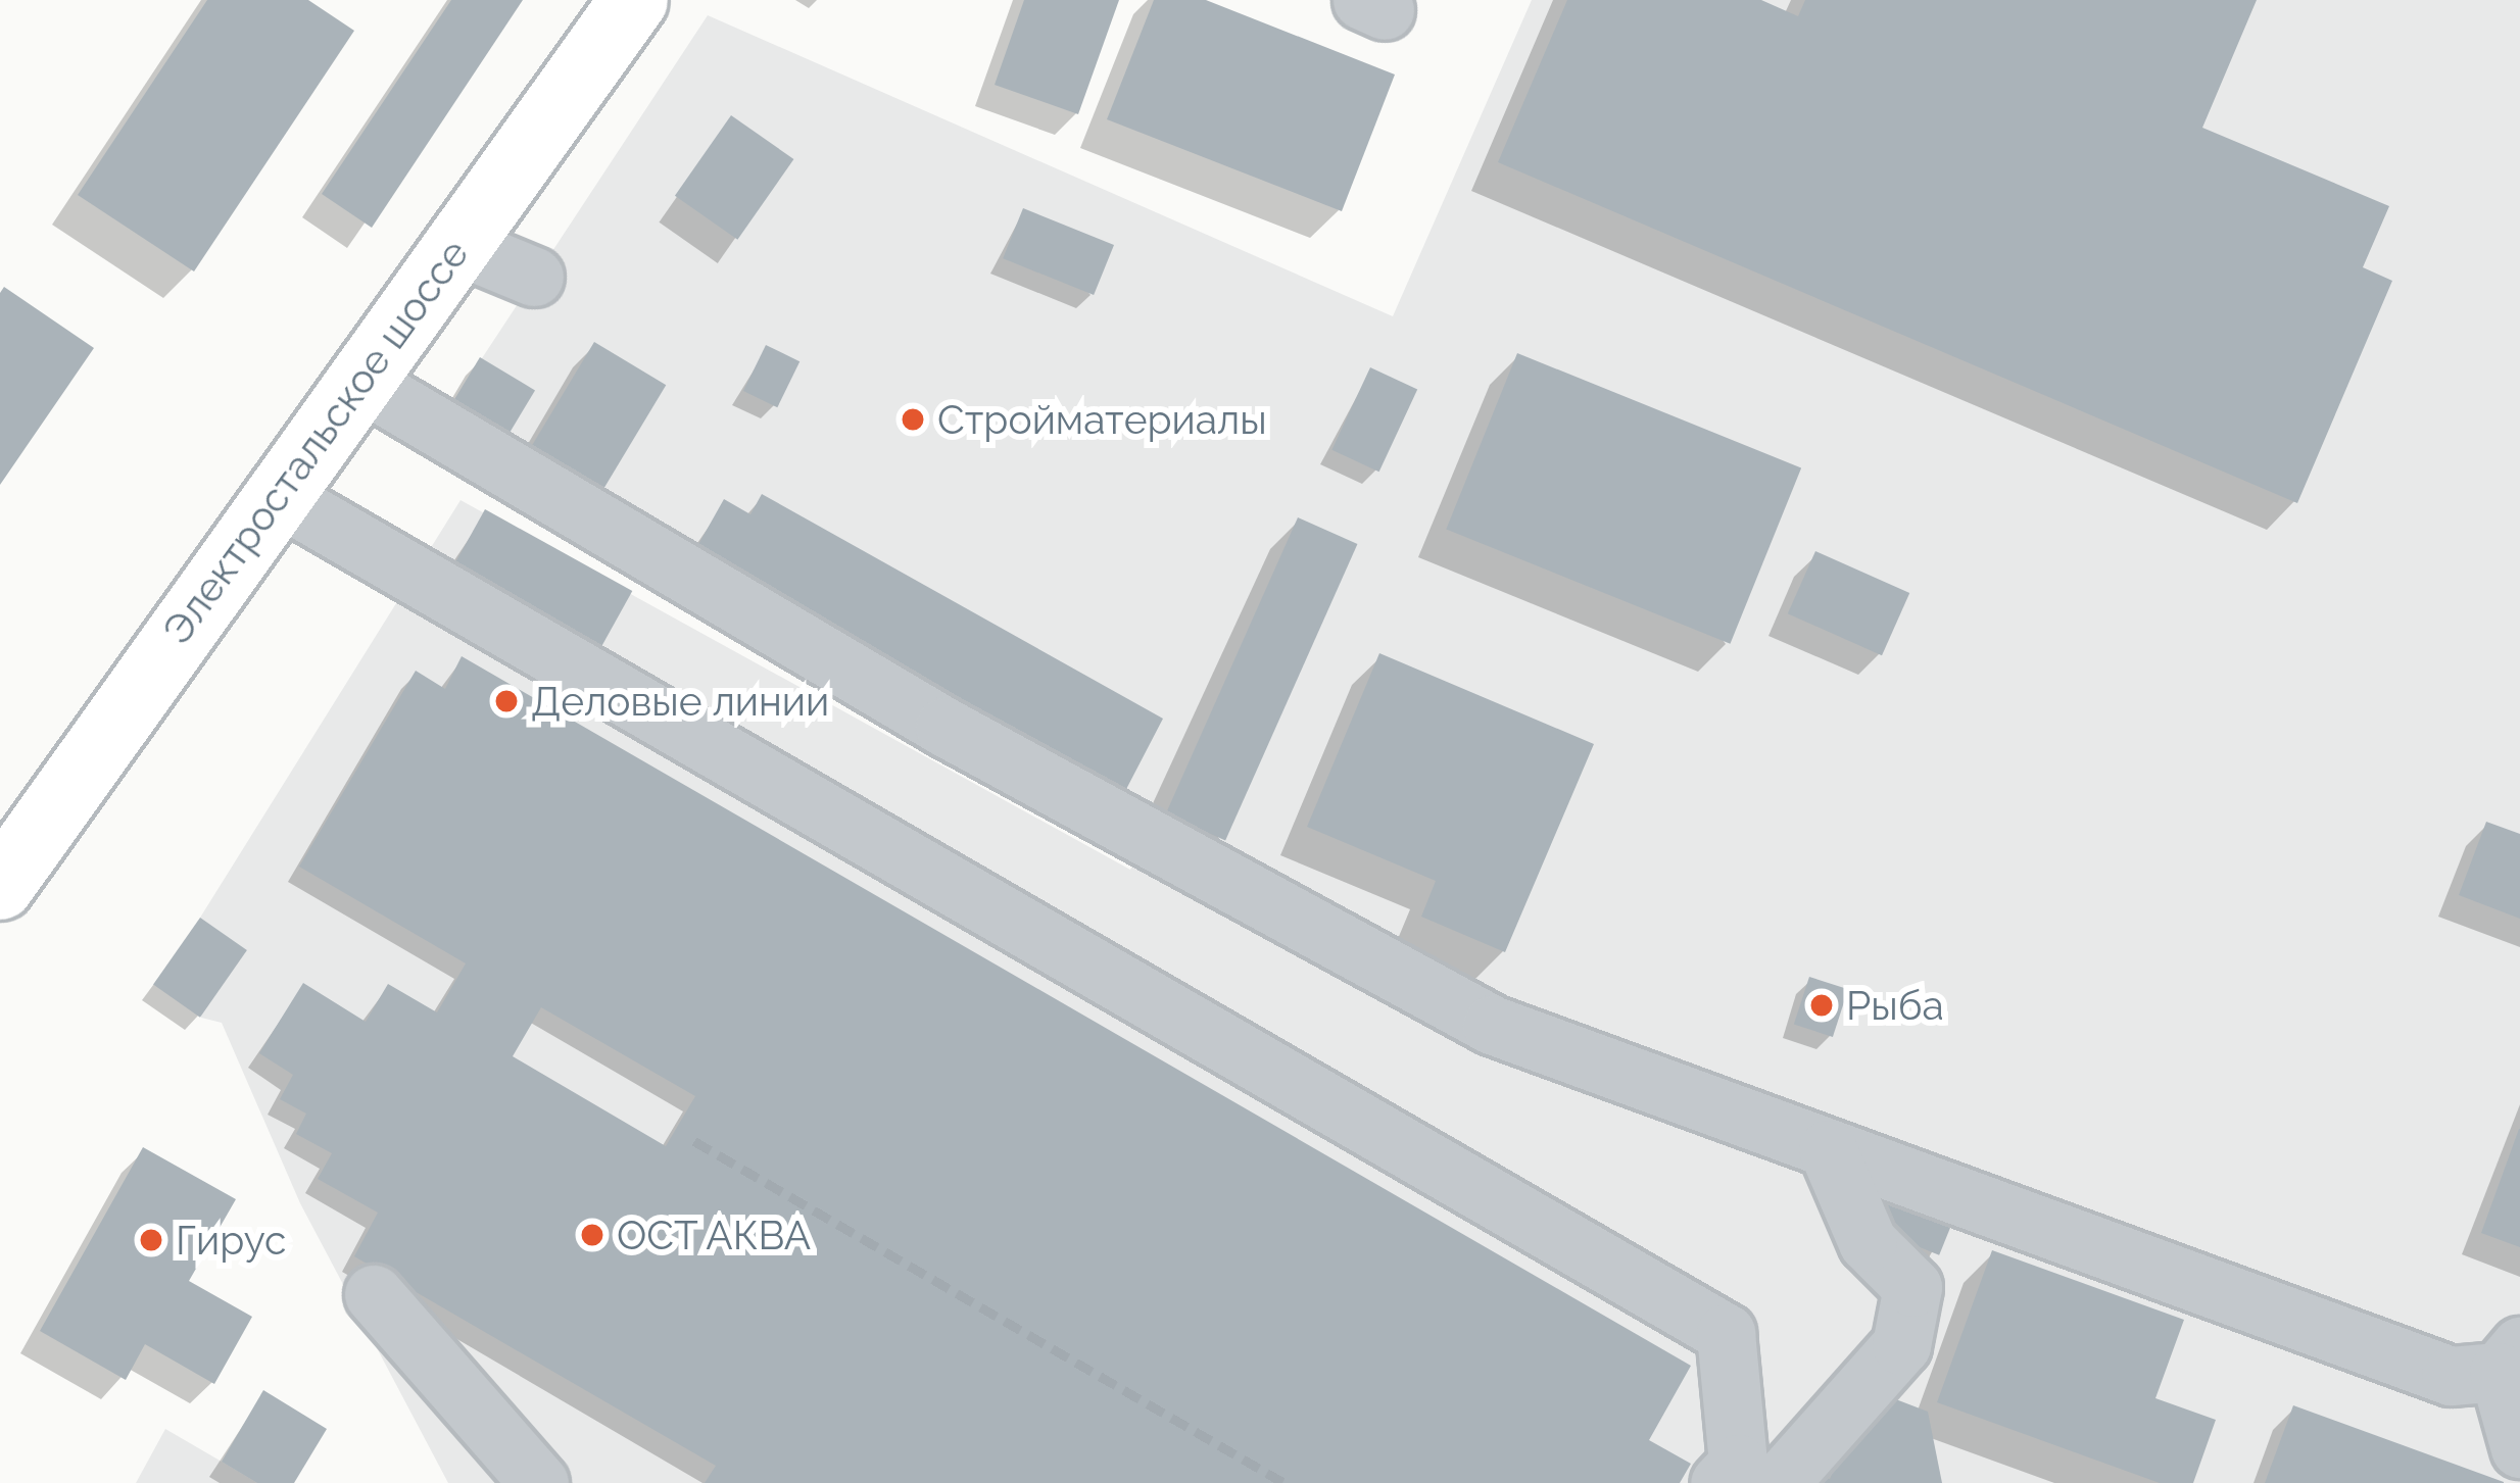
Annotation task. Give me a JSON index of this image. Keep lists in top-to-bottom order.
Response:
{
  "streets": {
    "main road": ["Электростальское шоссе"]
  },
  "places": [
    "Стройматериалы",
    "Деловые линии",
    "Рыба",
    "ОСТ АКВА",
    "Гирус"
  ]
}
